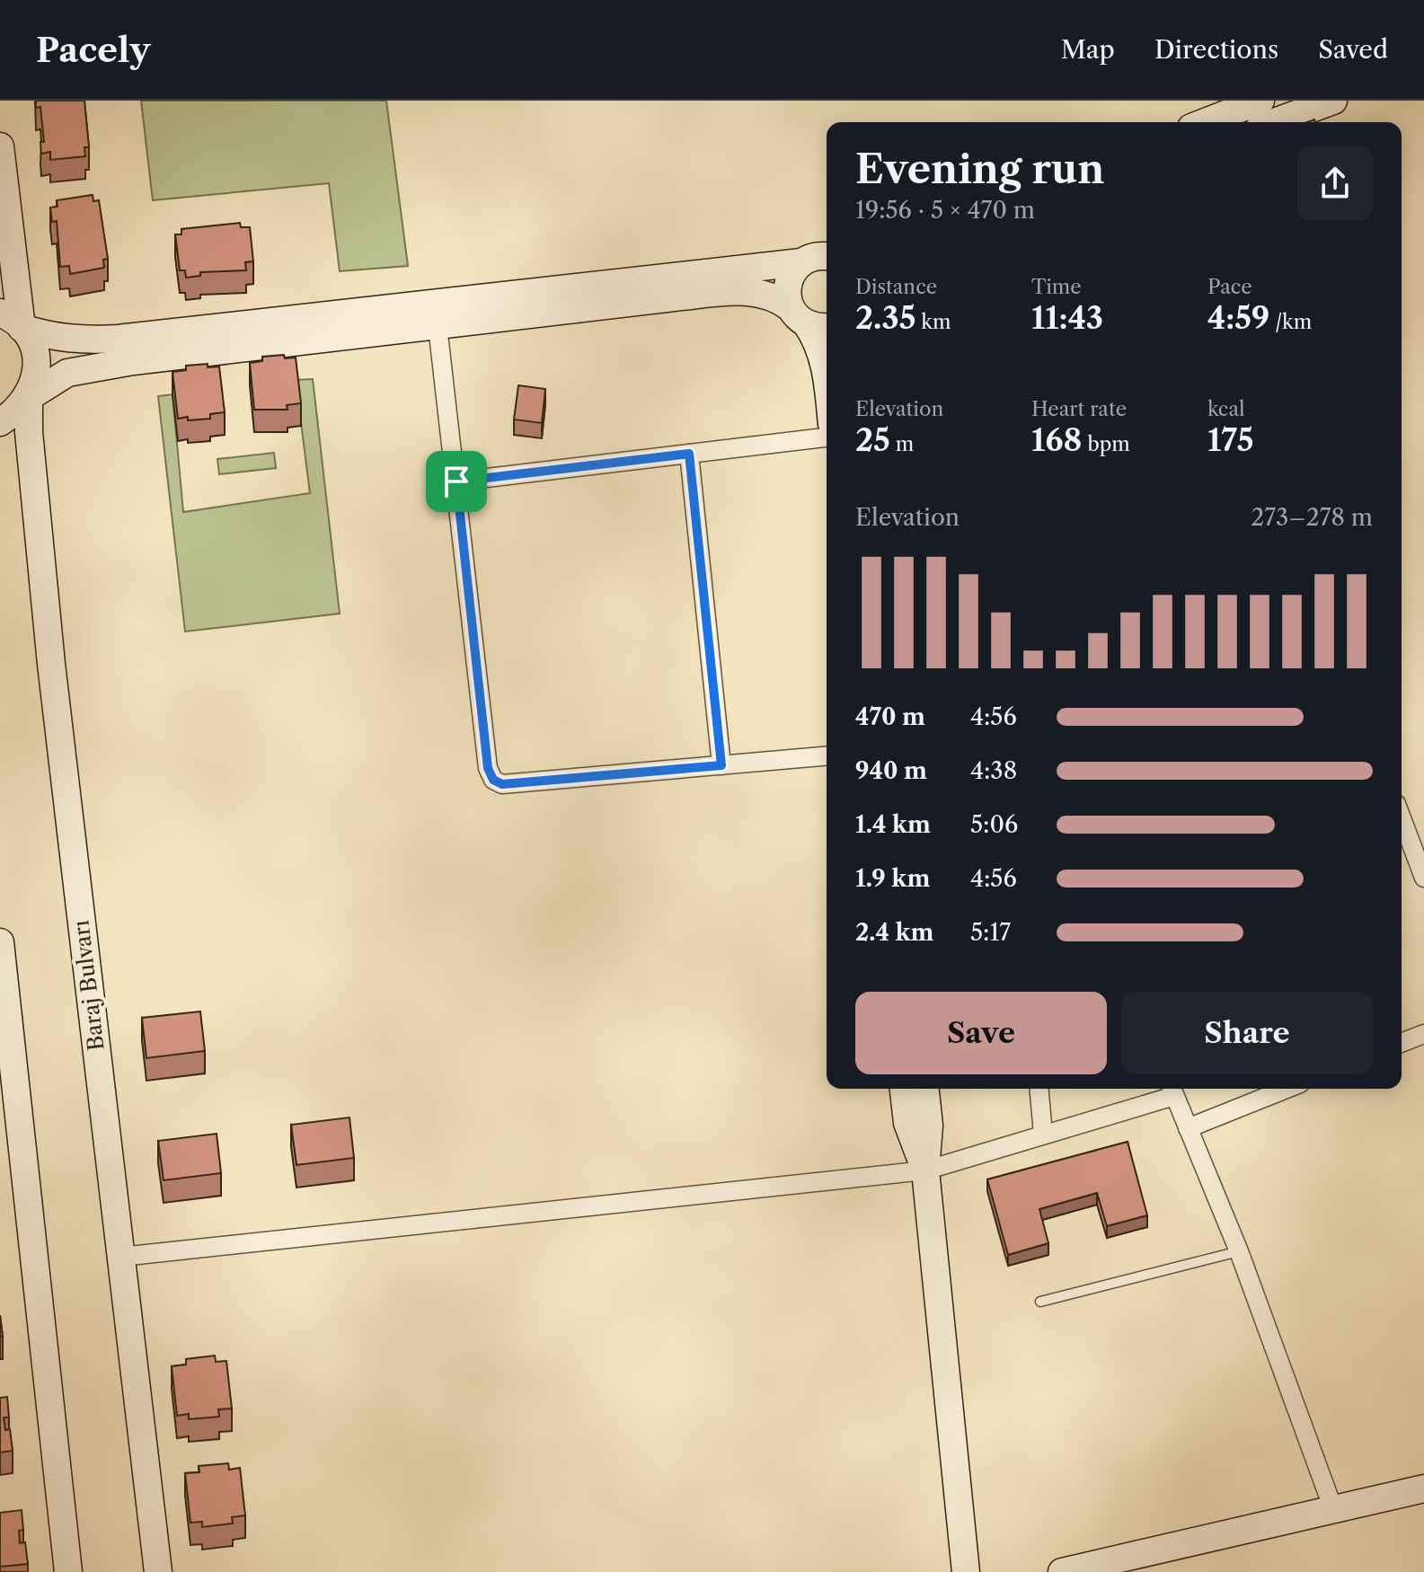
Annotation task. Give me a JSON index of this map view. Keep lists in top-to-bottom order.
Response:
{
  "streets": {
    "street": ["Baraj Bulvarı"]
  },
  "page": {
    "header": "Pacely",
    "nav": ["Map", "Directions", "Saved"],
    "heading": ["Evening run", "19:56 · 5 × 470 m"],
    "stats": [
      ["Distance", "2.35 km"],
      ["Time", "11:43"],
      ["Pace", "4:59 /km"],
      ["Elevation", "25 m"],
      ["Heart rate", "168 bpm"],
      ["kcal", "175"]
    ],
    "chart": ["Elevation", "273–278 m"],
    "list": [
      {
        "name": "470 m",
        "note": "4:56"
      },
      {
        "name": "940 m",
        "note": "4:38"
      },
      {
        "name": "1.4 km",
        "note": "5:06"
      },
      {
        "name": "1.9 km",
        "note": "4:56"
      },
      {
        "name": "2.4 km",
        "note": "5:17"
      }
    ],
    "buttons": ["Save", "Share"]
  }
}
